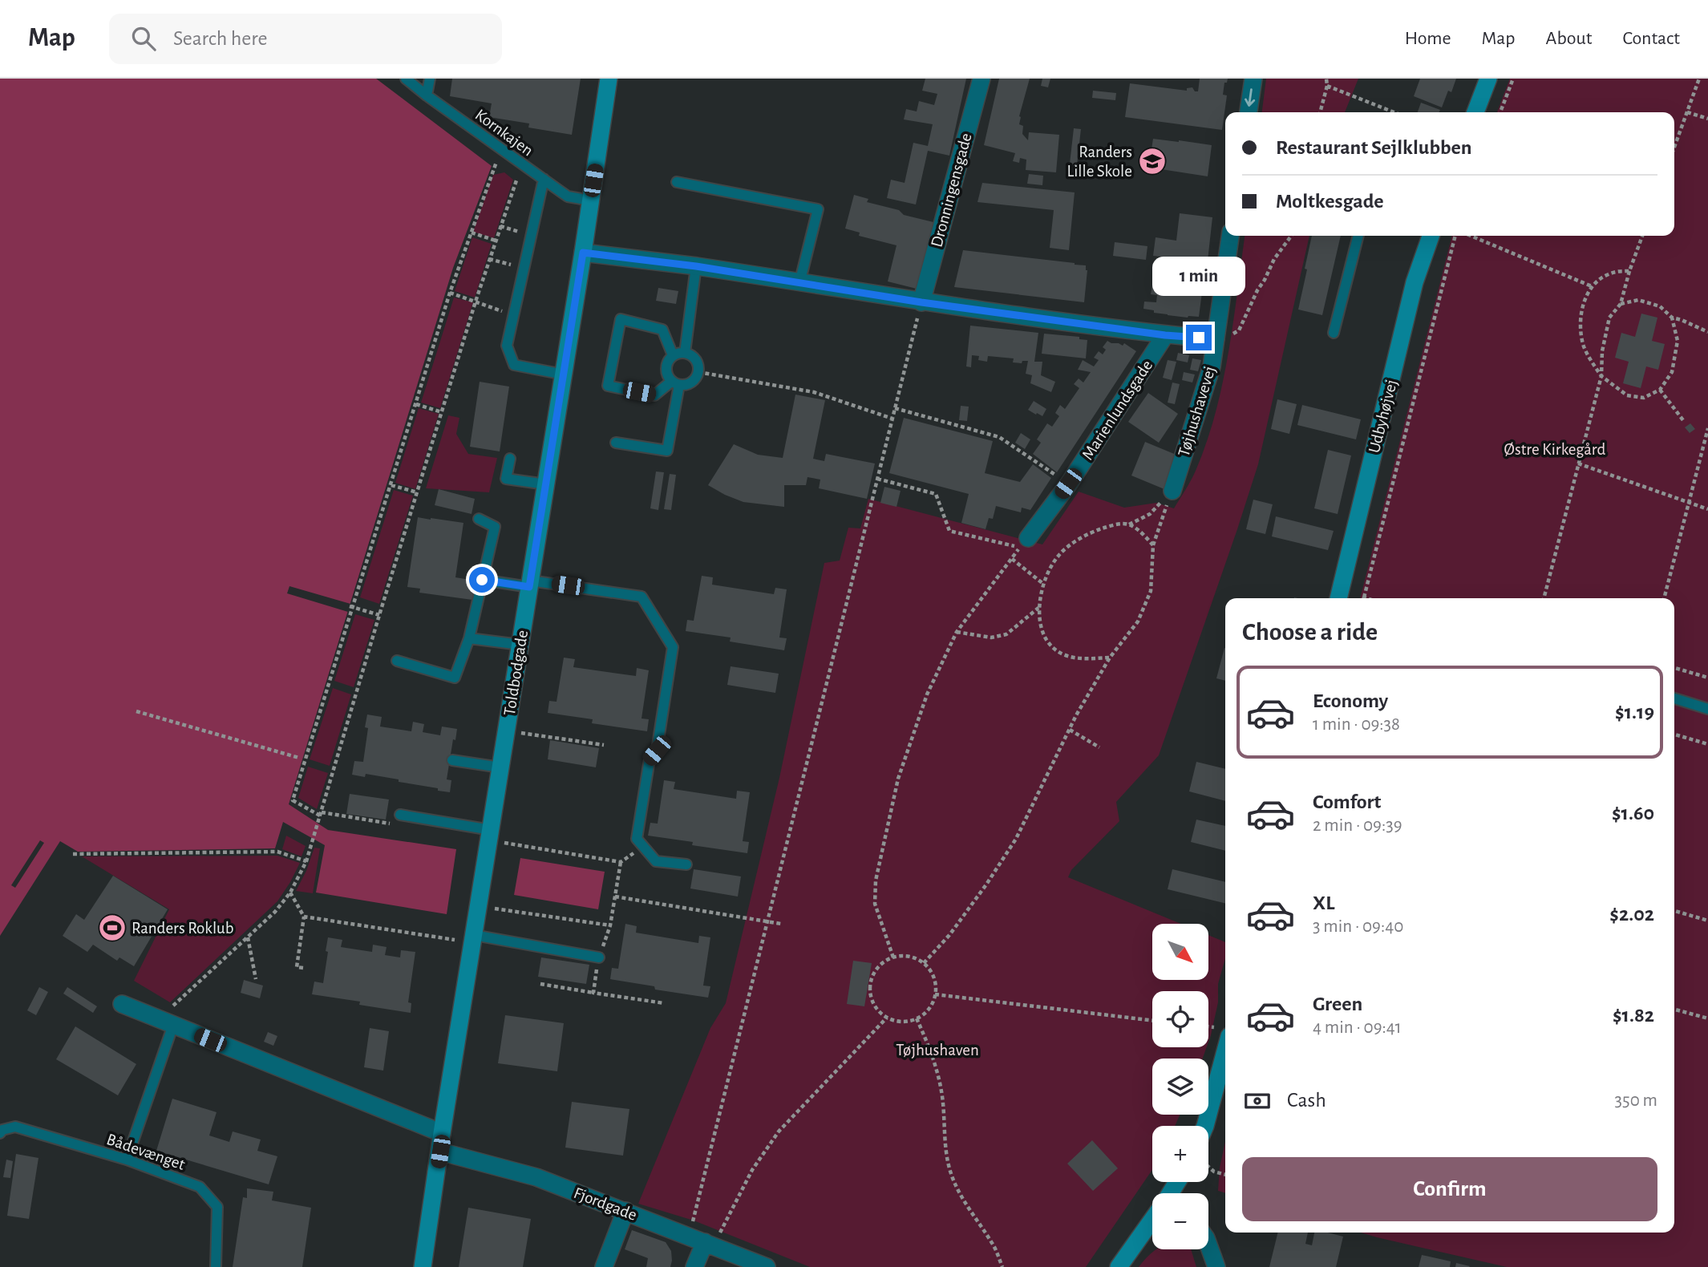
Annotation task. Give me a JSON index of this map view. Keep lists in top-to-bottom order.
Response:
{
  "streets": {
    "street": [
      "Dronningensgade",
      "Marienlundsgade",
      "Tøjhushavevej",
      "Udbyhøjvej",
      "Toldbodgade",
      "Fjordgade"
    ],
    "lane": ["Kornkajen", "Bådevænget"]
  },
  "crossings": [
    ["Kornkajen", "Toldbodgade"],
    ["Toldbodgade", "Fjordgade"]
  ],
  "parks": ["Østre Kirkegård", "Tøjhushaven"],
  "places": {
    "school or university": ["Randers Lille Skole"],
    "sports": ["Randers Roklub"]
  },
  "north": "bottom right",
  "page": {
    "header": "Map",
    "search": "Search here",
    "nav": [
      "Home",
      "Map",
      "About",
      "Contact"
    ],
    "banner": ["Restaurant Sejlklubben", "Moltkesgade"],
    "bubble": "1 min",
    "heading": "Choose a ride",
    "list": [
      {
        "name": "Economy",
        "note": "1 min · 09:38",
        "value": "$1.19"
      },
      {
        "name": "Comfort",
        "note": "2 min · 09:39",
        "value": "$1.60"
      },
      {
        "name": "XL",
        "note": "3 min · 09:40",
        "value": "$2.02"
      },
      {
        "name": "Green",
        "note": "4 min · 09:41",
        "value": "$1.82"
      }
    ],
    "map_buttons": ["+", "−"],
    "pay": ["Cash", "350 m"],
    "buttons": "Confirm"
  }
}
